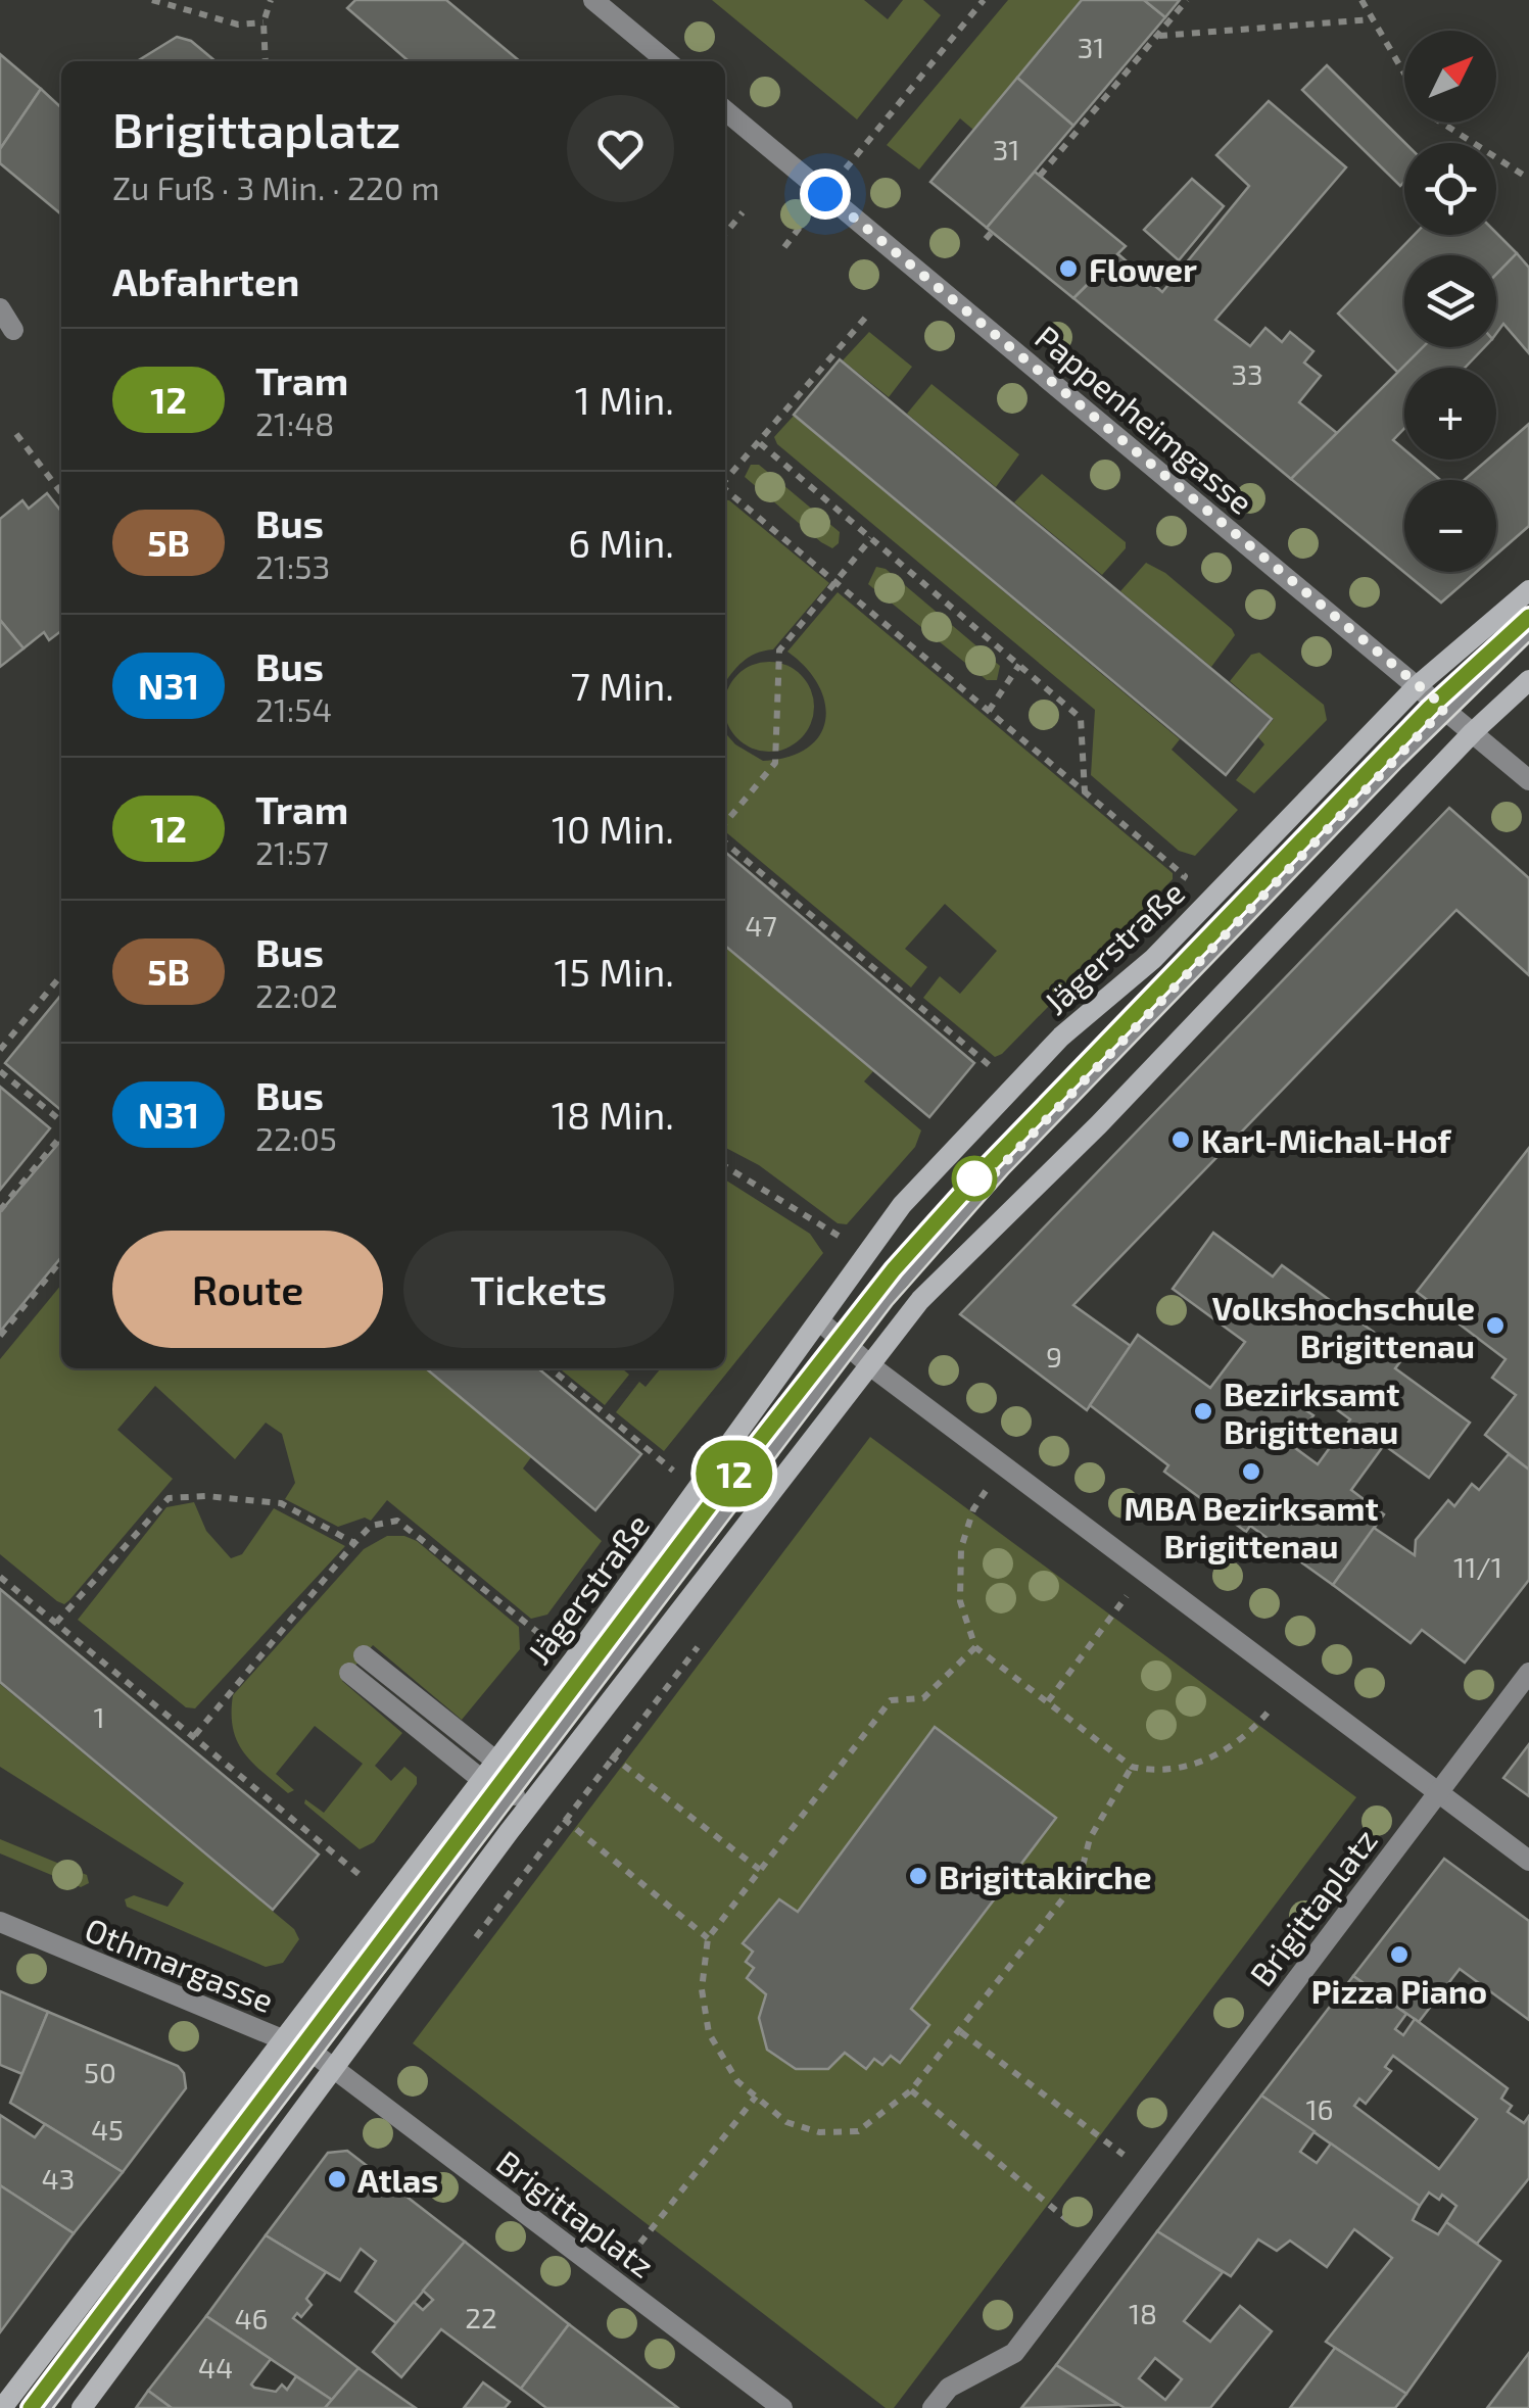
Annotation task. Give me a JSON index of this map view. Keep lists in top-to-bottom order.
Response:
{
  "streets": {
    "main road": ["Jägerstraße"],
    "street": ["Pappenheimgasse", "Brigittaplatz", "Othmargasse"]
  },
  "crossings": [
    ["Pappenheimgasse", "Jägerstraße"],
    ["Jägerstraße", "Othmargasse"],
    ["Brigittaplatz", "Othmargasse"]
  ],
  "places": [
    "Flower",
    "Karl-Michal-Hof",
    "Volkshochschule Brigittenau",
    "Bezirksamt Brigittenau",
    "MBA Bezirksamt Brigittenau",
    "Brigittakirche",
    "Pizza Piano",
    "Atlas"
  ],
  "lines": ["tram line 12"],
  "house_numbers": [
    "31",
    "31",
    "33",
    "47",
    "9",
    "11/1",
    "1",
    "50",
    "16",
    "45",
    "43",
    "18",
    "22",
    "46",
    "44"
  ],
  "north": "top right",
  "page": {
    "on_map": "12",
    "map_buttons": ["+", "−"],
    "heading": [
      ["Brigittaplatz", "Zu Fuß · 3 Min. · 220 m"],
      "Abfahrten"
    ],
    "list": [
      {
        "mark": "12",
        "name": "Tram",
        "note": "21:48",
        "value": "1 Min."
      },
      {
        "mark": "5B",
        "name": "Bus",
        "note": "21:53",
        "value": "6 Min."
      },
      {
        "mark": "N31",
        "name": "Bus",
        "note": "21:54",
        "value": "7 Min."
      },
      {
        "mark": "12",
        "name": "Tram",
        "note": "21:57",
        "value": "10 Min."
      },
      {
        "mark": "5B",
        "name": "Bus",
        "note": "22:02",
        "value": "15 Min."
      },
      {
        "mark": "N31",
        "name": "Bus",
        "note": "22:05",
        "value": "18 Min."
      }
    ],
    "buttons": ["Route", "Tickets"]
  }
}
